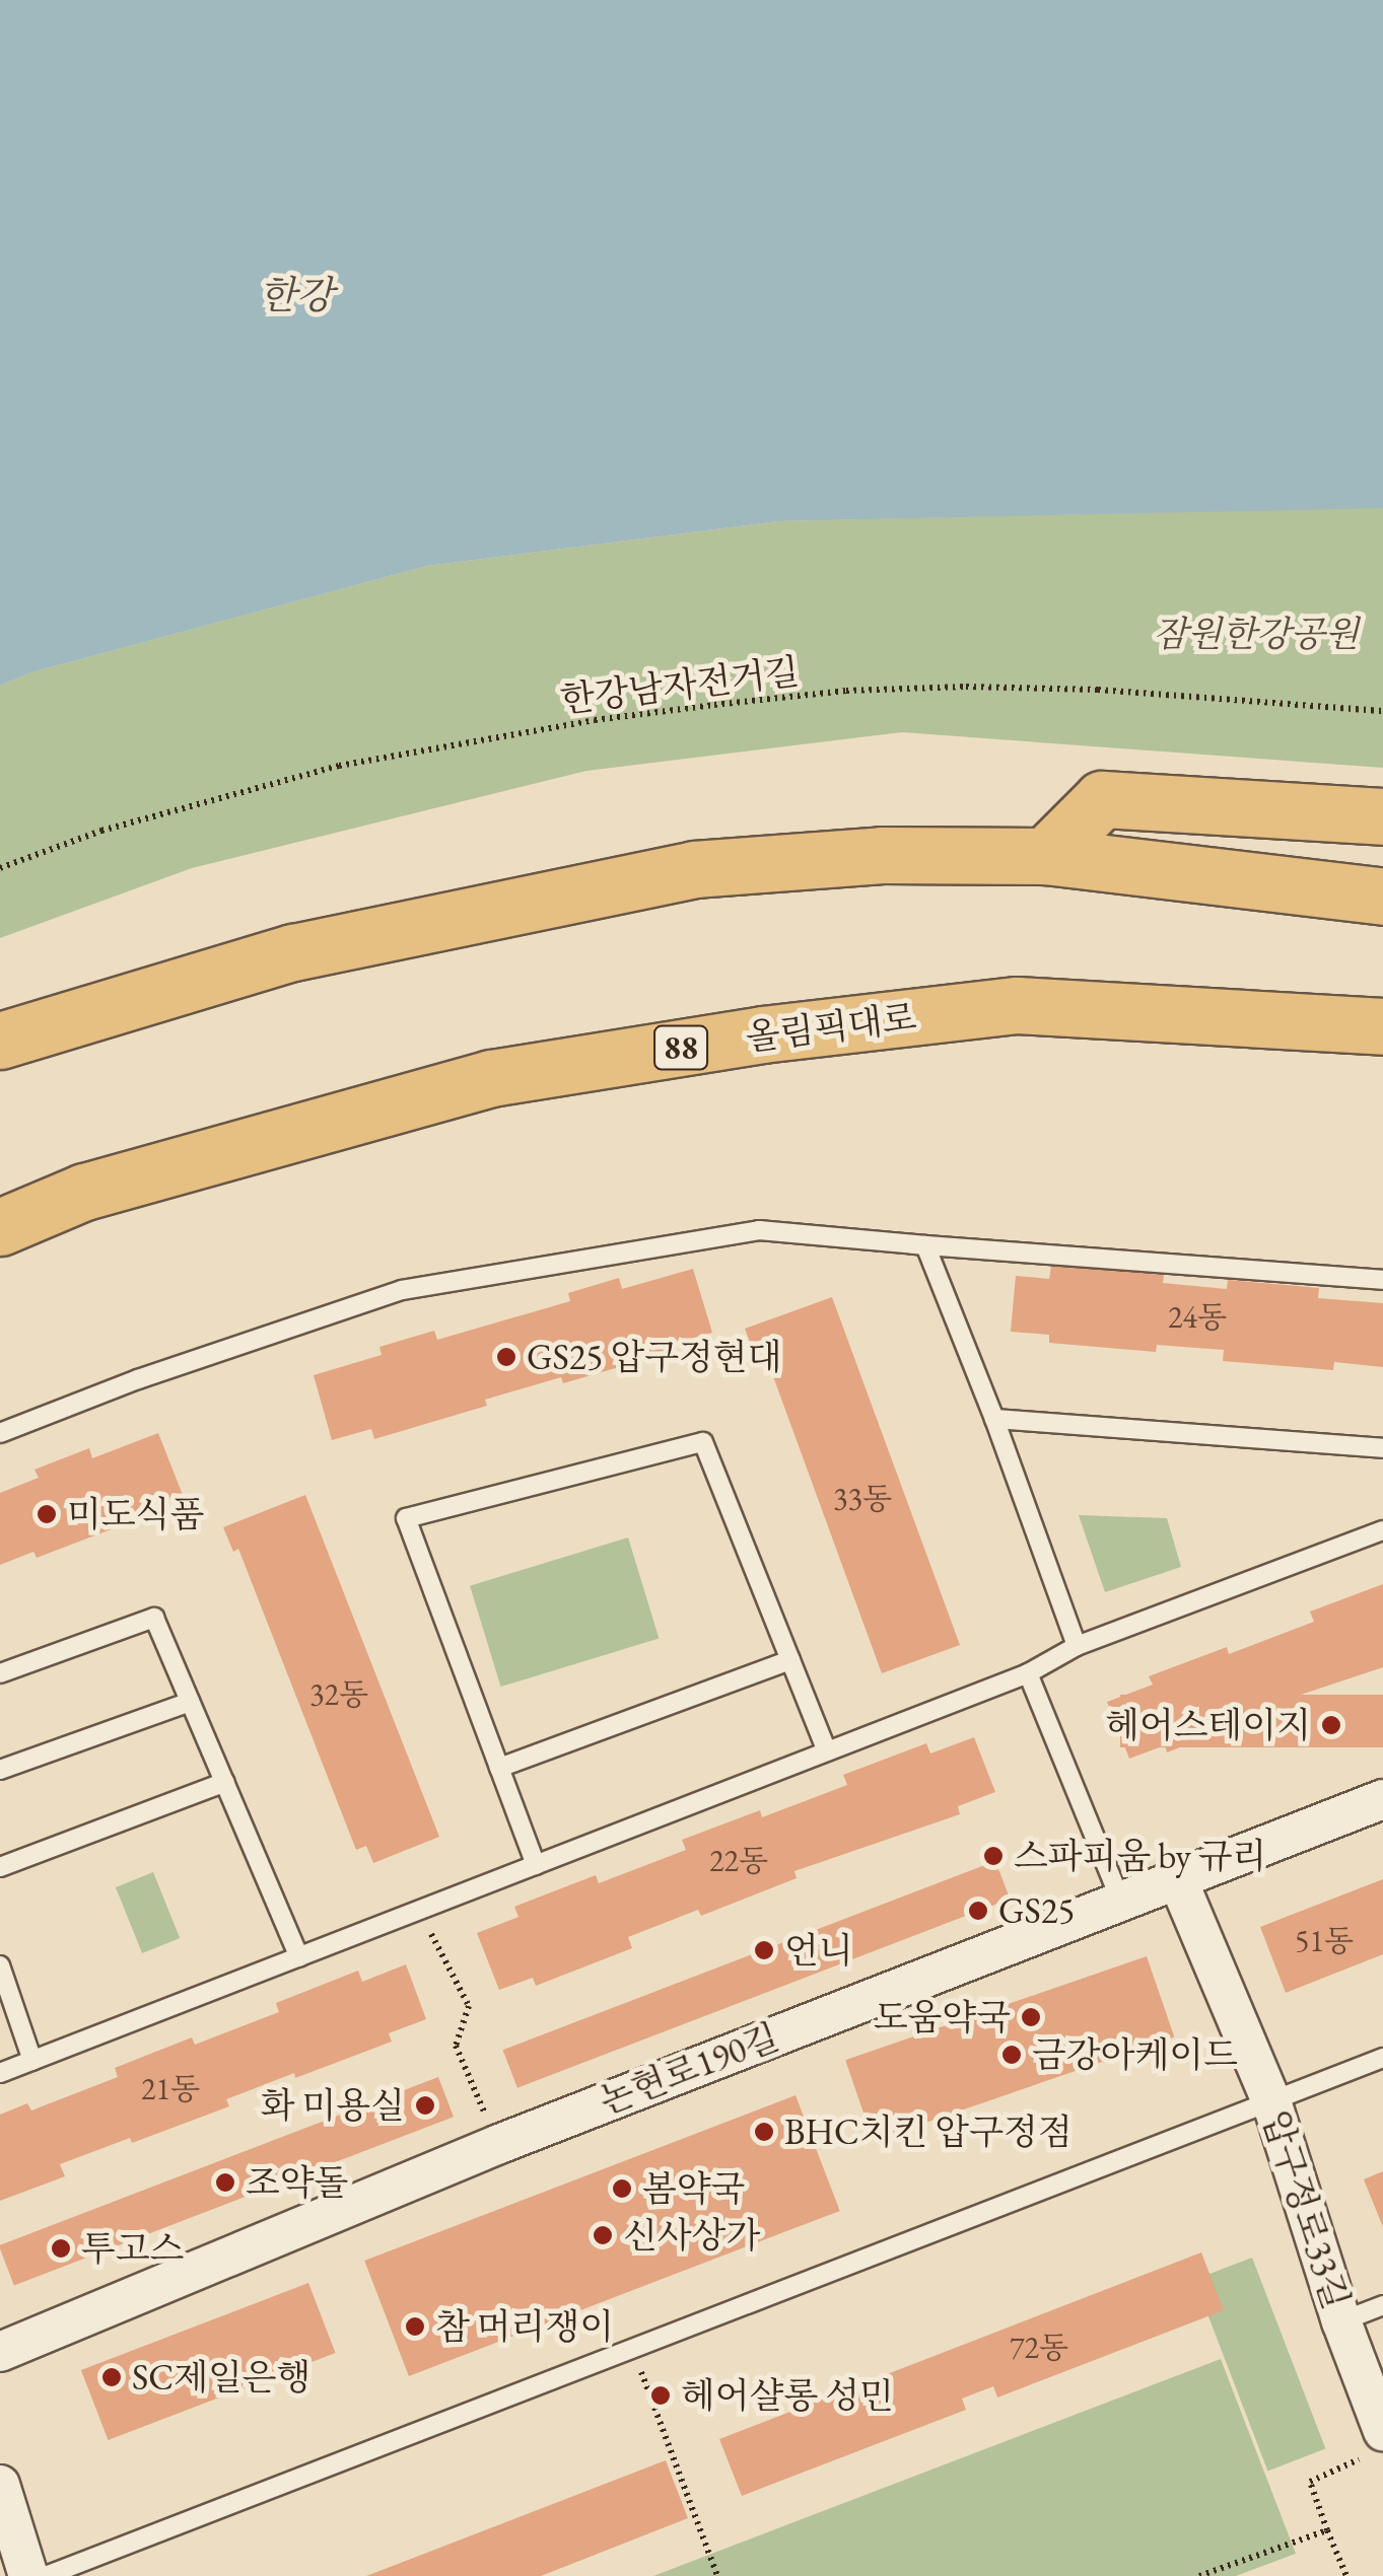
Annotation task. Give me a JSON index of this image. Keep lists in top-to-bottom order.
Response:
{
  "streets": {
    "highway": ["올림픽대로", "88"],
    "street": ["논현로190길", "압구정로33길"],
    "path": ["한강남자전거길"]
  },
  "crossings": [
    ["논현로190길", "압구정로33길"]
  ],
  "water": ["한강"],
  "parks": ["잠원한강공원"],
  "places": [
    "GS25 압구정현대",
    "미도식품",
    "헤어스테이지",
    "스파피움 by 규리",
    "GS25",
    "언니",
    "도움약국",
    "금강아케이드",
    "화 미용실",
    "BHC치킨 압구정점",
    "조약돌",
    "봄약국",
    "신사상가",
    "투고스",
    "참 머리쟁이",
    "SC제일은행",
    "헤어샬롱 성민"
  ],
  "house_numbers": [
    "24동",
    "33동",
    "32동",
    "22동",
    "51동",
    "21동",
    "72동"
  ]
}
